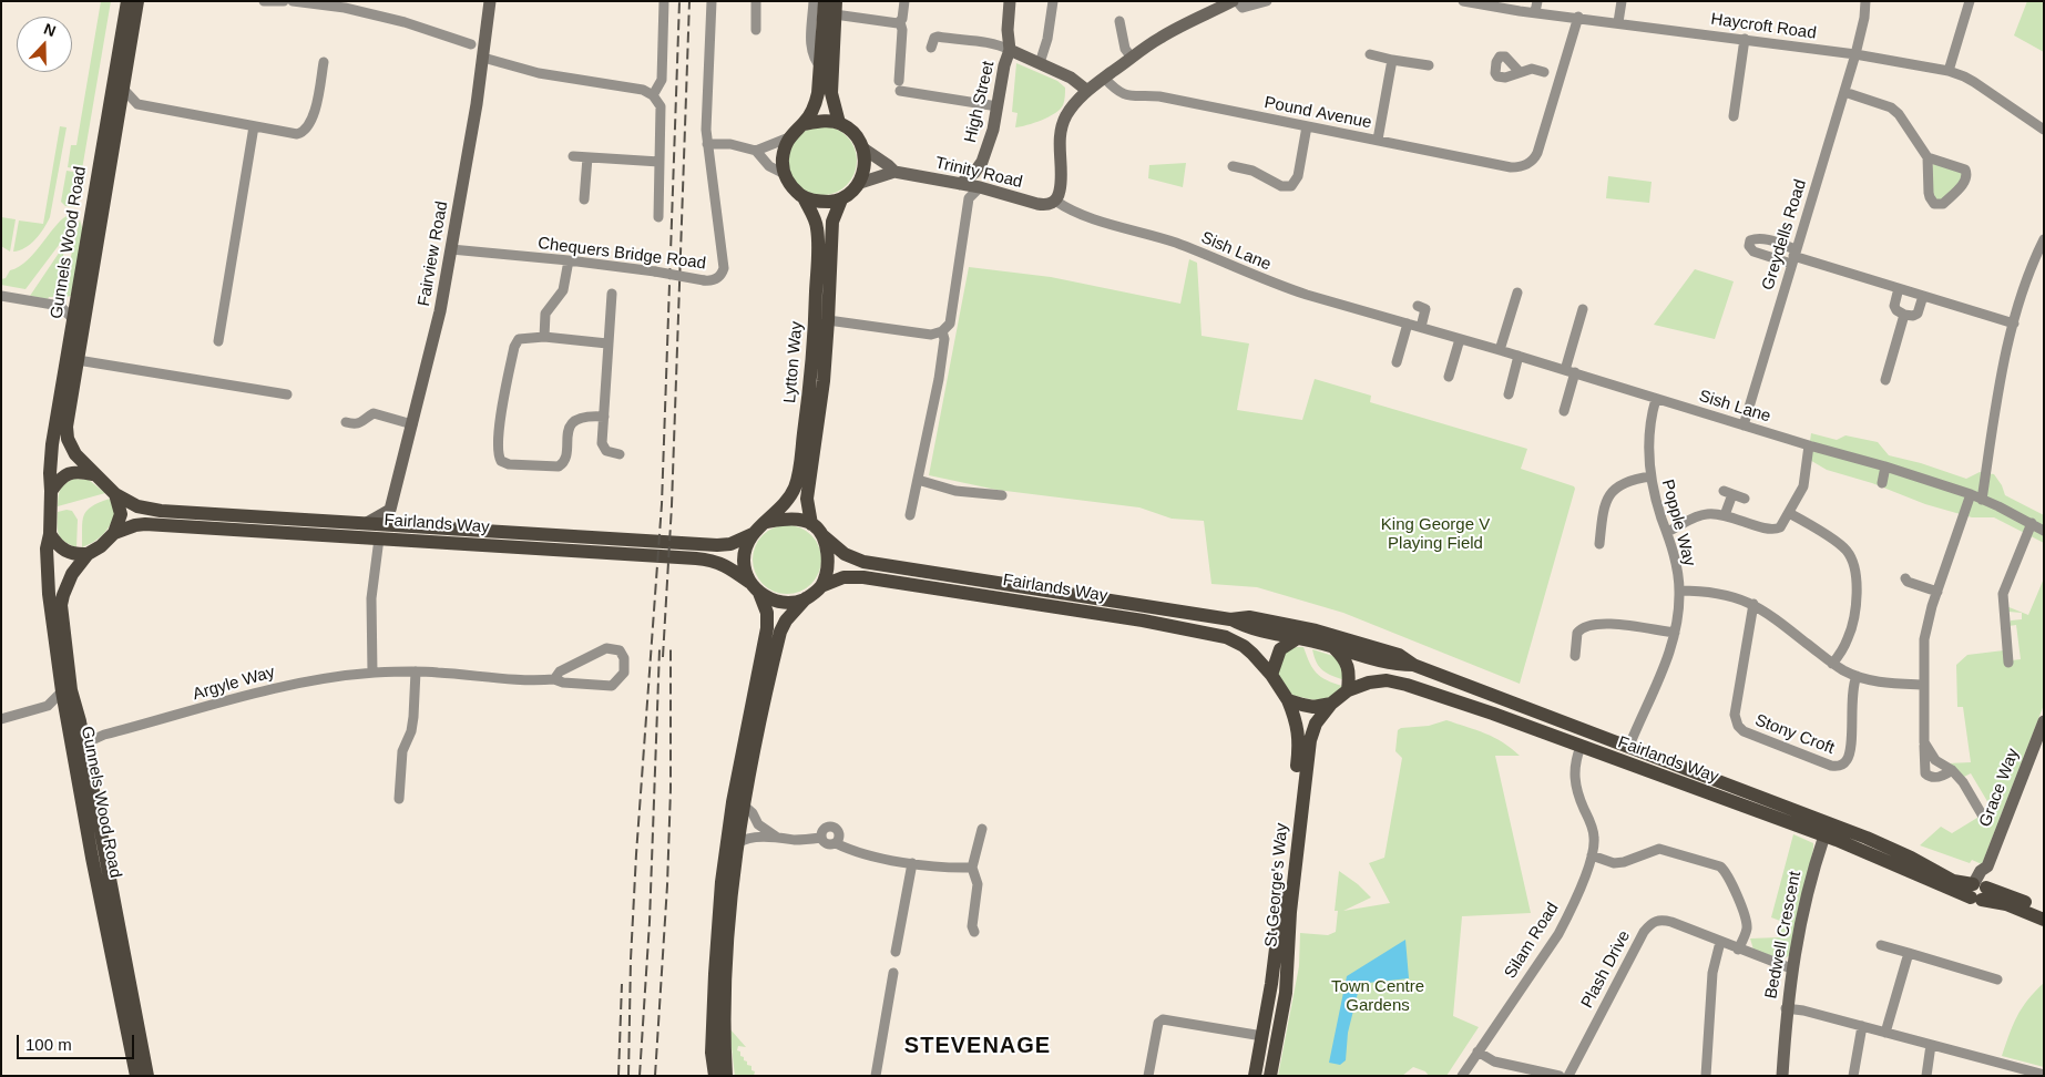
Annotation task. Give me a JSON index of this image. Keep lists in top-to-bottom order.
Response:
{
  "streets": {
    "main road": [
      "Gunnels Wood Road",
      "Lytton Way",
      "Fairlands Way",
      "St George's Way"
    ],
    "street": [
      "Haycroft Road",
      "High Street",
      "Pound Avenue",
      "Trinity Road",
      "Greydells Road",
      "Sish Lane",
      "Fairview Road",
      "Chequers Bridge Road",
      "Popple Way",
      "Argyle Way",
      "Stony Croft",
      "Grace Way",
      "Bedwell Crescent",
      "Silam Road",
      "Plash Drive"
    ]
  },
  "crossings": [
    ["Haycroft Road", "Greydells Road"],
    ["High Street", "Trinity Road"],
    ["High Street", "Lytton Way"],
    ["Trinity Road", "Sish Lane"],
    ["Trinity Road", "Lytton Way"],
    ["Greydells Road", "Sish Lane"],
    ["Gunnels Wood Road", "Fairlands Way"],
    ["Gunnels Wood Road", "Argyle Way"],
    ["Sish Lane", "Popple Way"],
    ["Fairview Road", "Chequers Bridge Road"],
    ["Lytton Way", "Fairlands Way"],
    ["Popple Way", "Fairlands Way"],
    ["Fairlands Way", "Grace Way"],
    ["Fairlands Way", "St George's Way"],
    ["Fairlands Way", "Bedwell Crescent"],
    ["Fairlands Way", "Silam Road"],
    ["Bedwell Crescent", "Plash Drive"]
  ],
  "districts": ["STEVENAGE"],
  "parks": ["King George V Playing Field", "Town Centre Gardens"],
  "scale_bar": "100 m",
  "north": "top"
}
